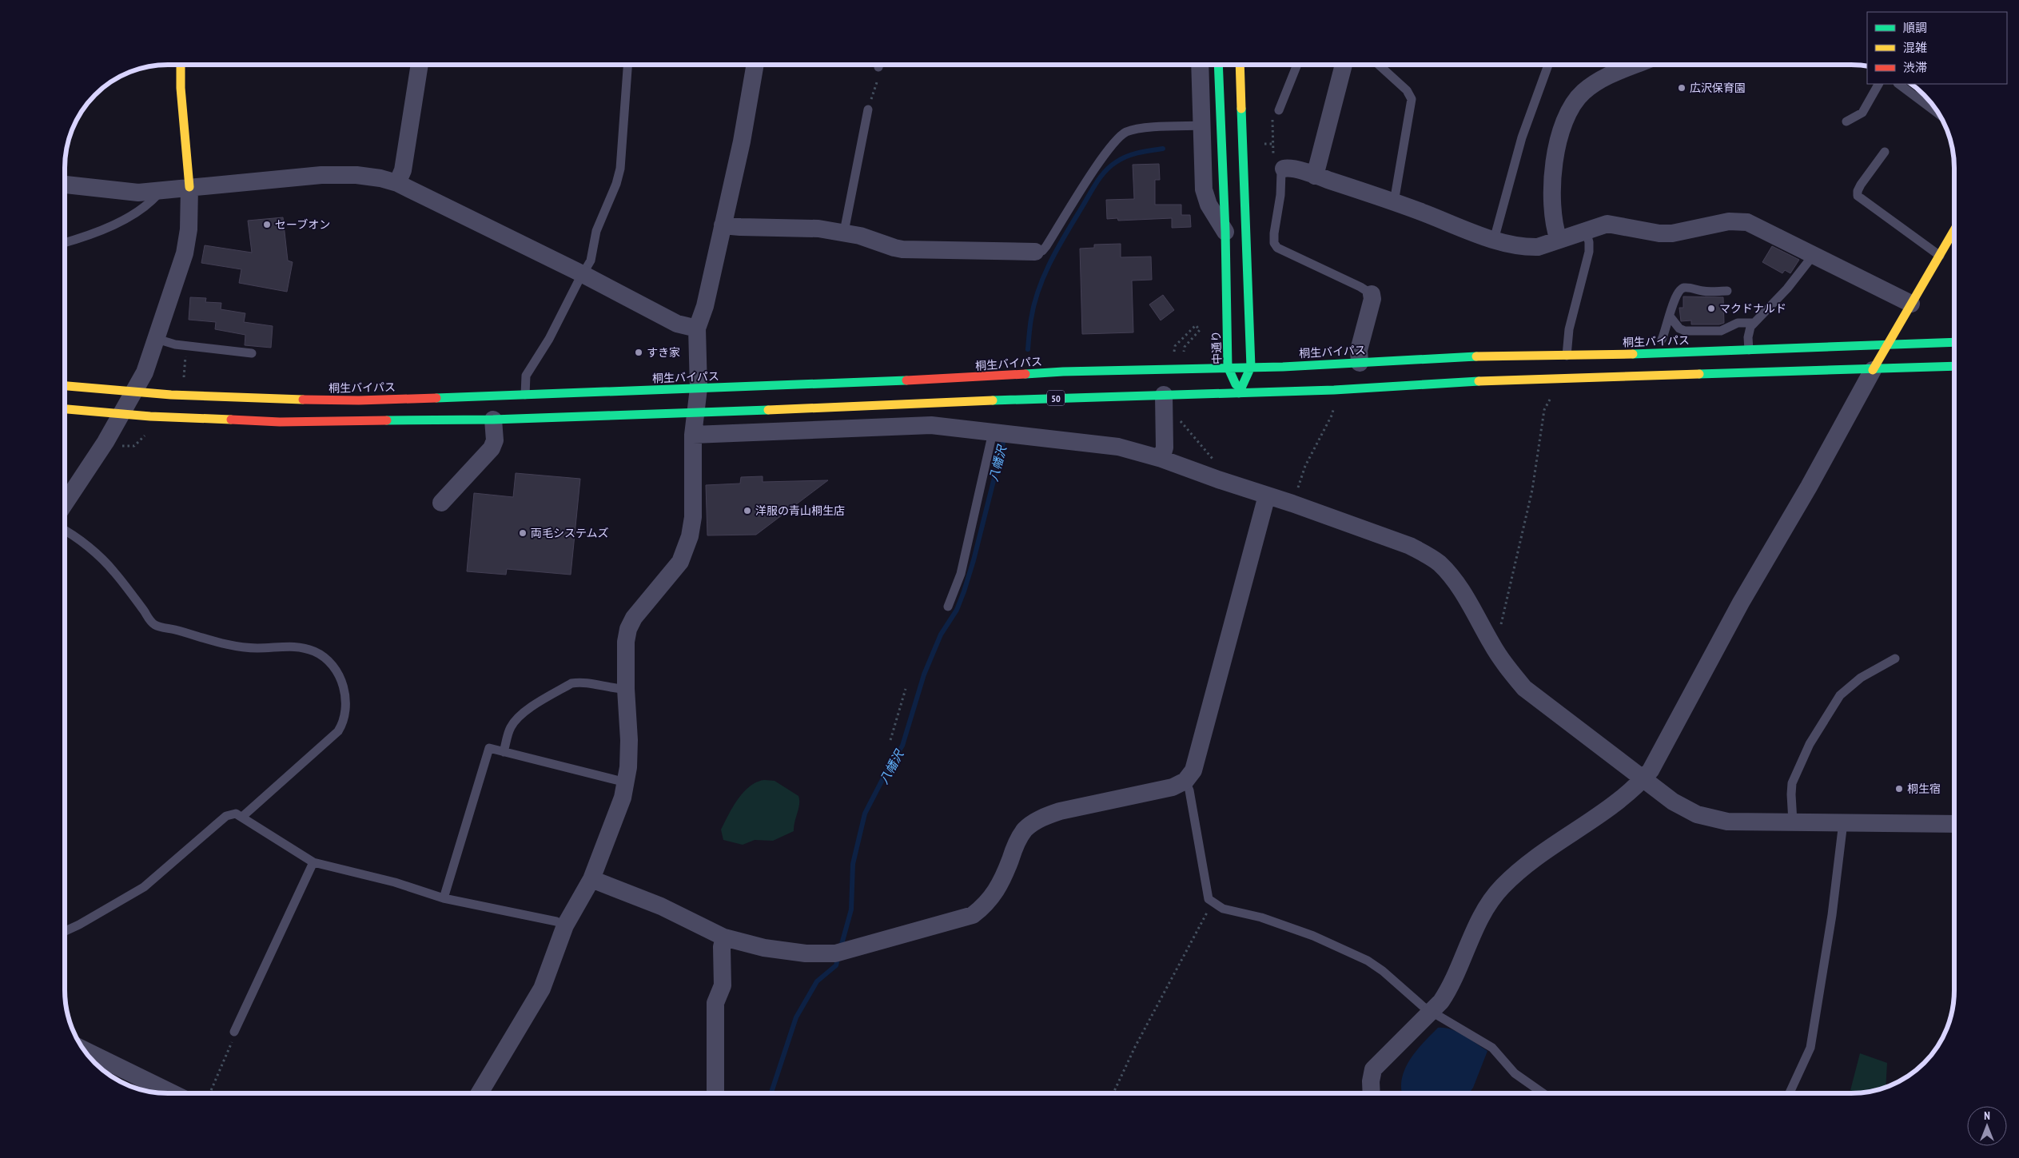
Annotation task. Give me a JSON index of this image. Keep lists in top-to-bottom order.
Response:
{
  "streets": {
    "main road": ["桐生バイパス", "中通り", "50"]
  },
  "crossings": [
    ["桐生バイパス", "中通り"],
    ["中通り", "50"]
  ],
  "water": ["八幡沢"],
  "places": [
    "広沢保育園",
    "セーブオン",
    "マクドナルド",
    "すき家",
    "洋服の青山桐生店",
    "両毛システムズ",
    "桐生宿"
  ],
  "legend": ["順調", "混雑", "渋滞"],
  "north": "top"
}
